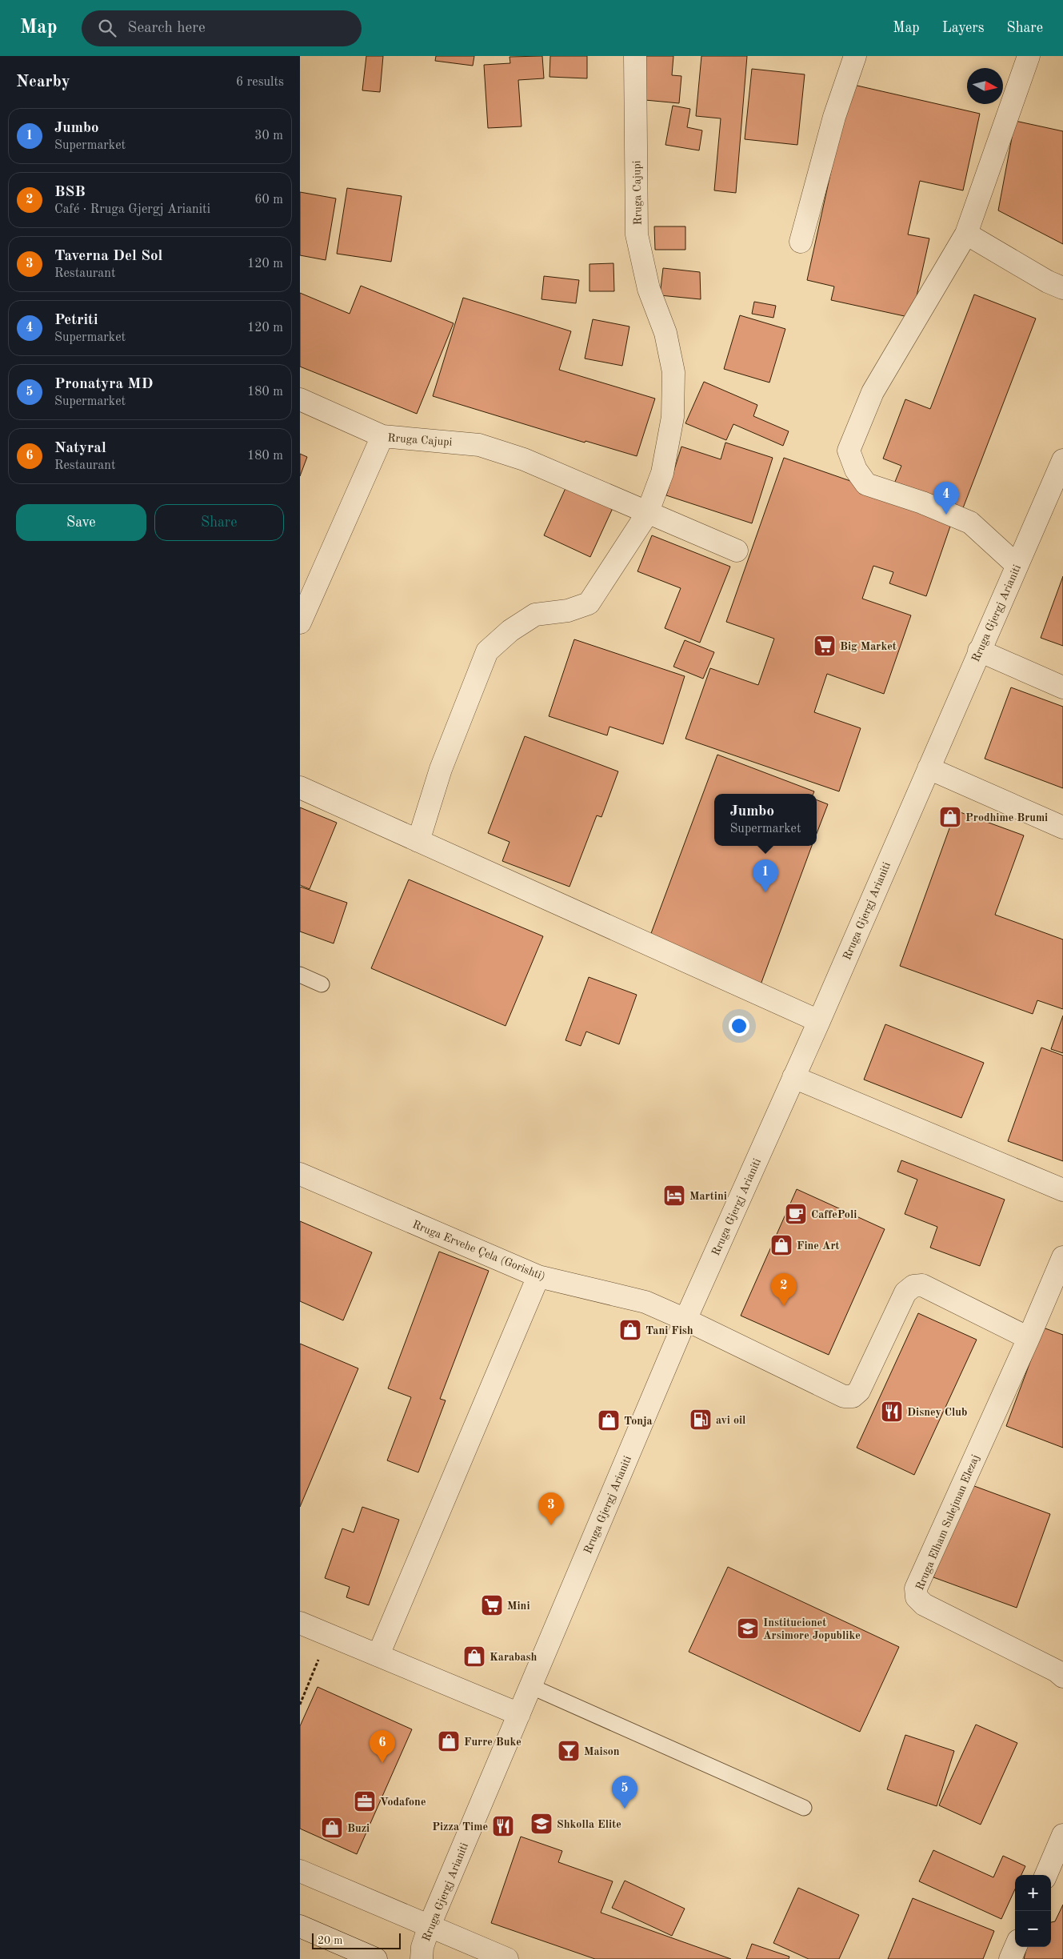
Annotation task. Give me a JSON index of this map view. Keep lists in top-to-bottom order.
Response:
{
  "streets": {
    "street": [
      "Rruga Cajupi",
      "Rruga Gjergj Arianiti",
      "Rruga Ervehe Çela (Gorishti)",
      "Rruga Elham Sulejman Elezaj"
    ]
  },
  "crossings": [
    ["Rruga Gjergj Arianiti", "Rruga Ervehe Çela (Gorishti)"],
    ["Rruga Ervehe Çela (Gorishti)", "Rruga Elham Sulejman Elezaj"]
  ],
  "places": {
    "supermarket": ["Big Market", "Mini"],
    "shop": [
      "Prodhime Brumi",
      "Fine Art",
      "Tani Fish",
      "Tonja",
      "Karabash",
      "Furre Buke",
      "Buzi"
    ],
    "hotel": ["Martini"],
    "cafe": ["CaffePoli"],
    "restaurant": ["Disney Club", "Pizza Time"],
    "fuel station": ["avi oil"],
    "school or university": ["Institucionet Arsimore Jopublike", "Shkolla Elite"],
    "bar": ["Maison"],
    "office": ["Vodafone"]
  },
  "scale_bar": "20 m",
  "north": "right",
  "page": {
    "header": "Map",
    "search": "Search here",
    "nav": ["Map", "Layers", "Share"],
    "heading": ["Nearby", "6 results"],
    "list": [
      {
        "mark": "1",
        "name": "Jumbo",
        "note": "Supermarket",
        "value": "30 m"
      },
      {
        "mark": "2",
        "name": "BSB",
        "note": "Café · Rruga Gjergj Arianiti",
        "value": "60 m"
      },
      {
        "mark": "3",
        "name": "Taverna Del Sol",
        "note": "Restaurant",
        "value": "120 m"
      },
      {
        "mark": "4",
        "name": "Petriti",
        "note": "Supermarket",
        "value": "120 m"
      },
      {
        "mark": "5",
        "name": "Pronatyra MD",
        "note": "Supermarket",
        "value": "180 m"
      },
      {
        "mark": "6",
        "name": "Natyral",
        "note": "Restaurant",
        "value": "180 m"
      }
    ],
    "pins": [
      "4",
      "1",
      "2",
      "3",
      "6",
      "5"
    ],
    "buttons": ["Save", "Share"],
    "popup": ["Jumbo", "Supermarket"],
    "map_buttons": ["+", "−"],
    "scale": "20 m"
  }
}
